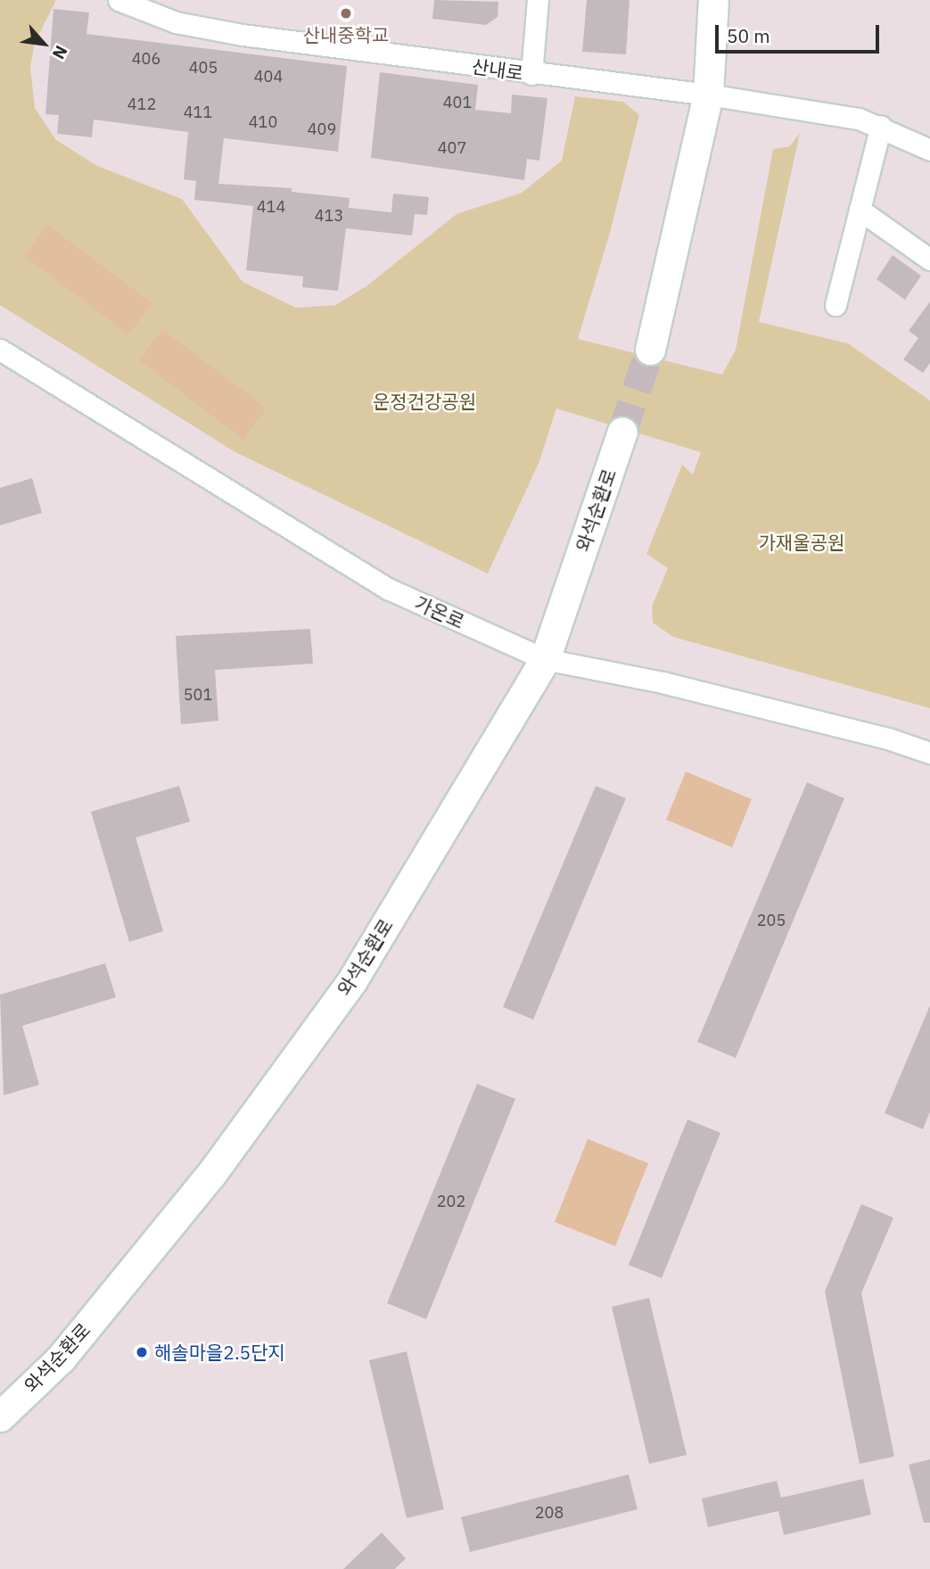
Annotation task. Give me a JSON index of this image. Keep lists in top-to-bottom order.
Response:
{
  "streets": {
    "street": ["산내로", "와석순환로", "가온로"]
  },
  "crossings": [
    ["와석순환로", "가온로"]
  ],
  "parks": ["운정건강공원", "가재울공원"],
  "places": ["산내중학교", "해솔마을2.5단지"],
  "house_numbers": [
    "406",
    "405",
    "404",
    "401",
    "412",
    "411",
    "410",
    "409",
    "407",
    "414",
    "413",
    "501",
    "205",
    "202",
    "208"
  ],
  "scale_bar": "50 m",
  "north": "bottom right"
}
